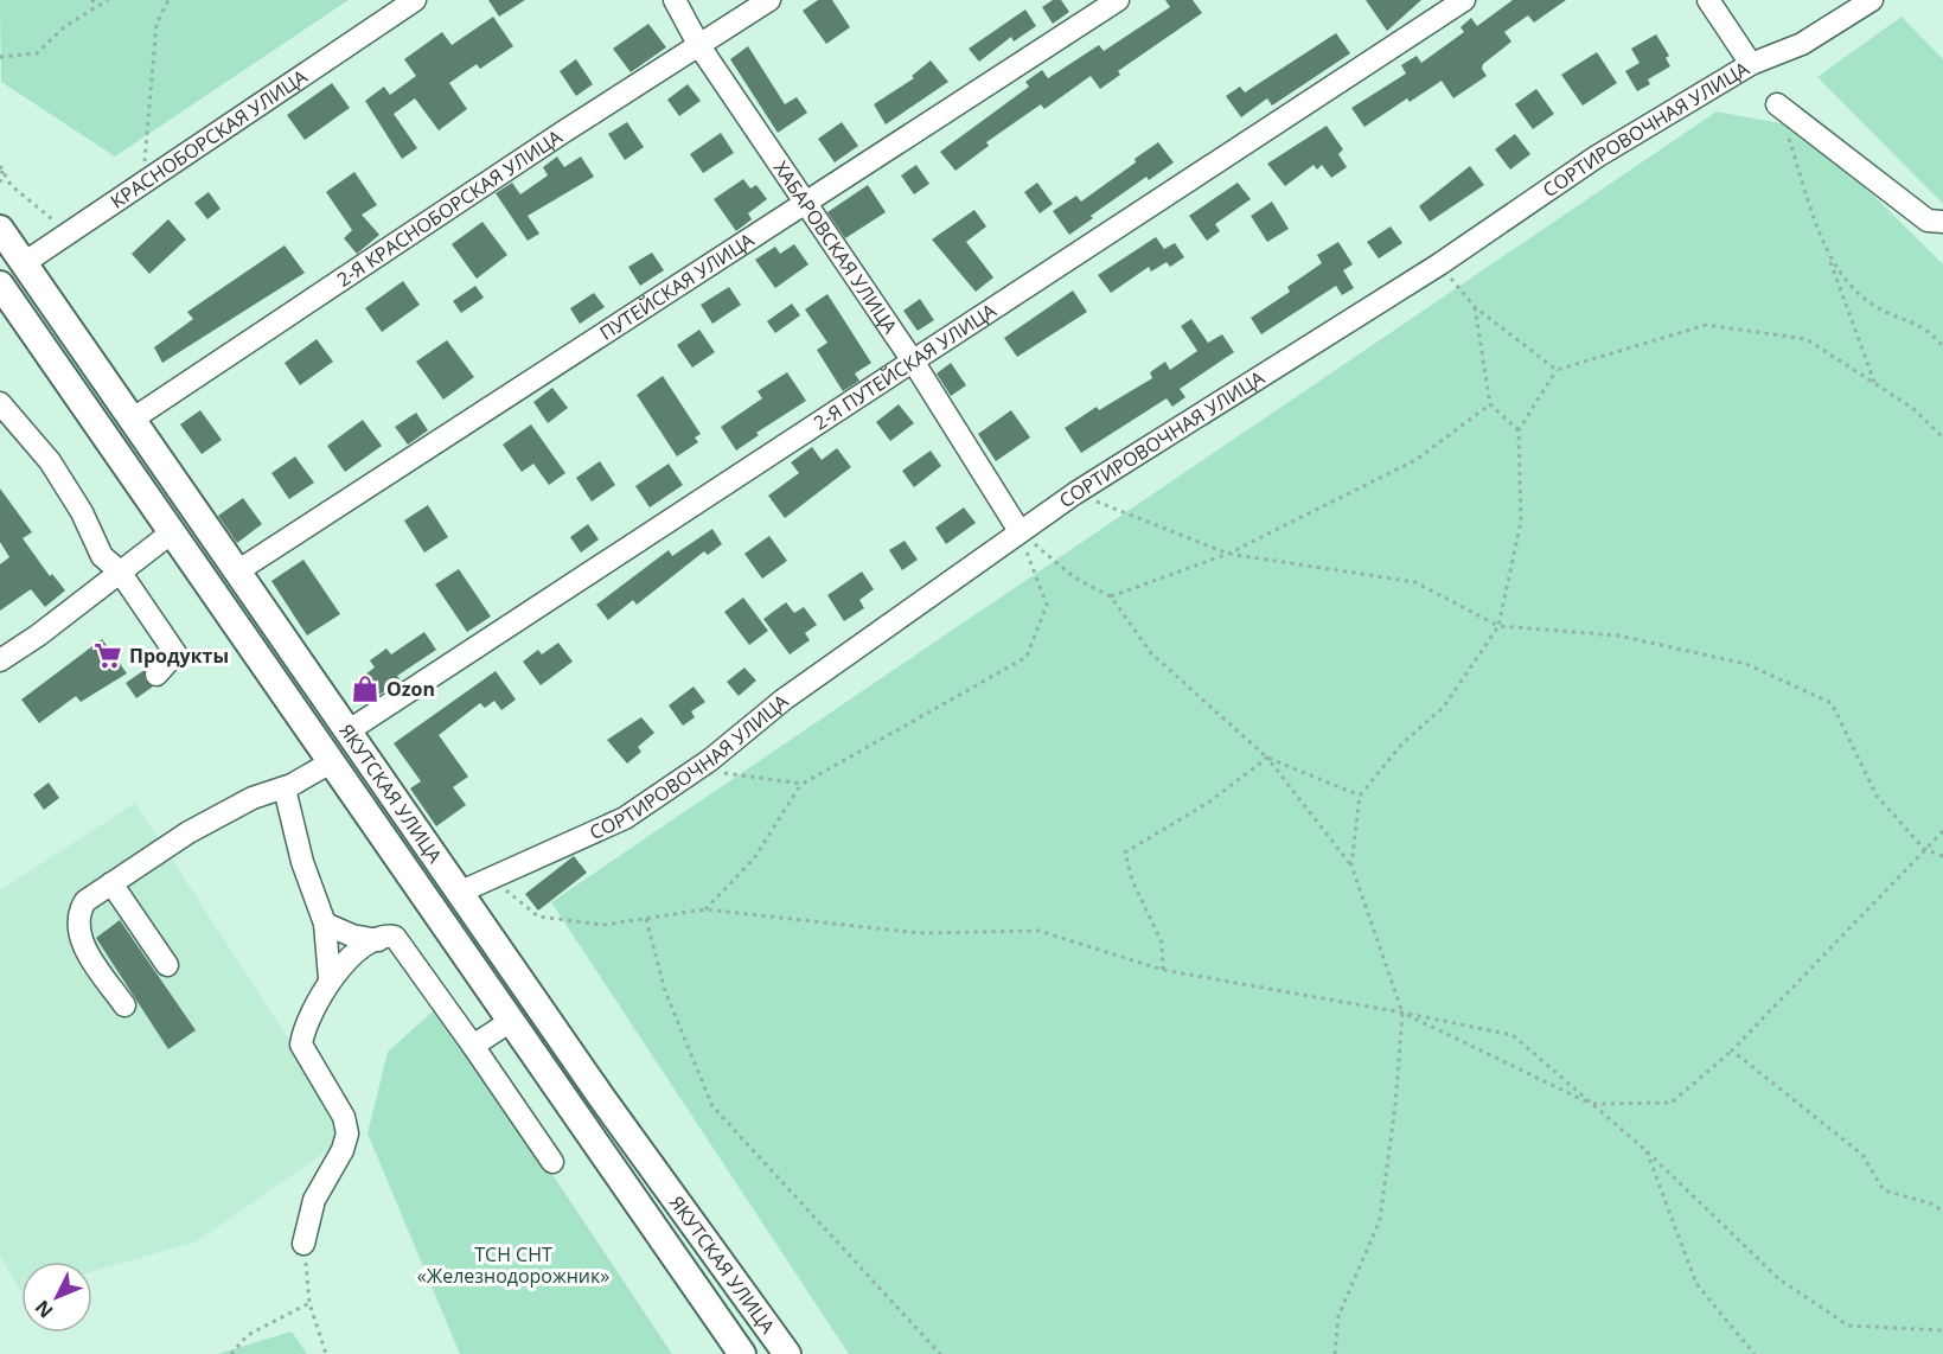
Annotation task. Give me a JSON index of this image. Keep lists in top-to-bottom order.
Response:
{
  "streets": {
    "main road": ["КРАСНОБОРСКАЯ УЛИЦА", "ЯКУТСКАЯ УЛИЦА"],
    "street": [
      "СОРТИРОВОЧНАЯ УЛИЦА",
      "2-Я КРАСНОБОРСКАЯ УЛИЦА",
      "ХАБАРОВСКАЯ УЛИЦА",
      "ПУТЕЙСКАЯ УЛИЦА",
      "2-Я ПУТЕЙСКАЯ УЛИЦА"
    ]
  },
  "crossings": [
    ["СОРТИРОВОЧНАЯ УЛИЦА", "ХАБАРОВСКАЯ УЛИЦА"],
    ["СОРТИРОВОЧНАЯ УЛИЦА", "ЯКУТСКАЯ УЛИЦА"],
    ["КРАСНОБОРСКАЯ УЛИЦА", "ЯКУТСКАЯ УЛИЦА"],
    ["2-Я КРАСНОБОРСКАЯ УЛИЦА", "ХАБАРОВСКАЯ УЛИЦА"],
    ["2-Я КРАСНОБОРСКАЯ УЛИЦА", "ЯКУТСКАЯ УЛИЦА"],
    ["ХАБАРОВСКАЯ УЛИЦА", "ПУТЕЙСКАЯ УЛИЦА"],
    ["ХАБАРОВСКАЯ УЛИЦА", "2-Я ПУТЕЙСКАЯ УЛИЦА"],
    ["ПУТЕЙСКАЯ УЛИЦА", "ЯКУТСКАЯ УЛИЦА"],
    ["2-Я ПУТЕЙСКАЯ УЛИЦА", "ЯКУТСКАЯ УЛИЦА"]
  ],
  "parks": ["ТСН СНТ «Железнодорожник»"],
  "places": {
    "supermarket": ["Продукты"],
    "shop": ["Ozon"]
  },
  "north": "bottom left"
}
